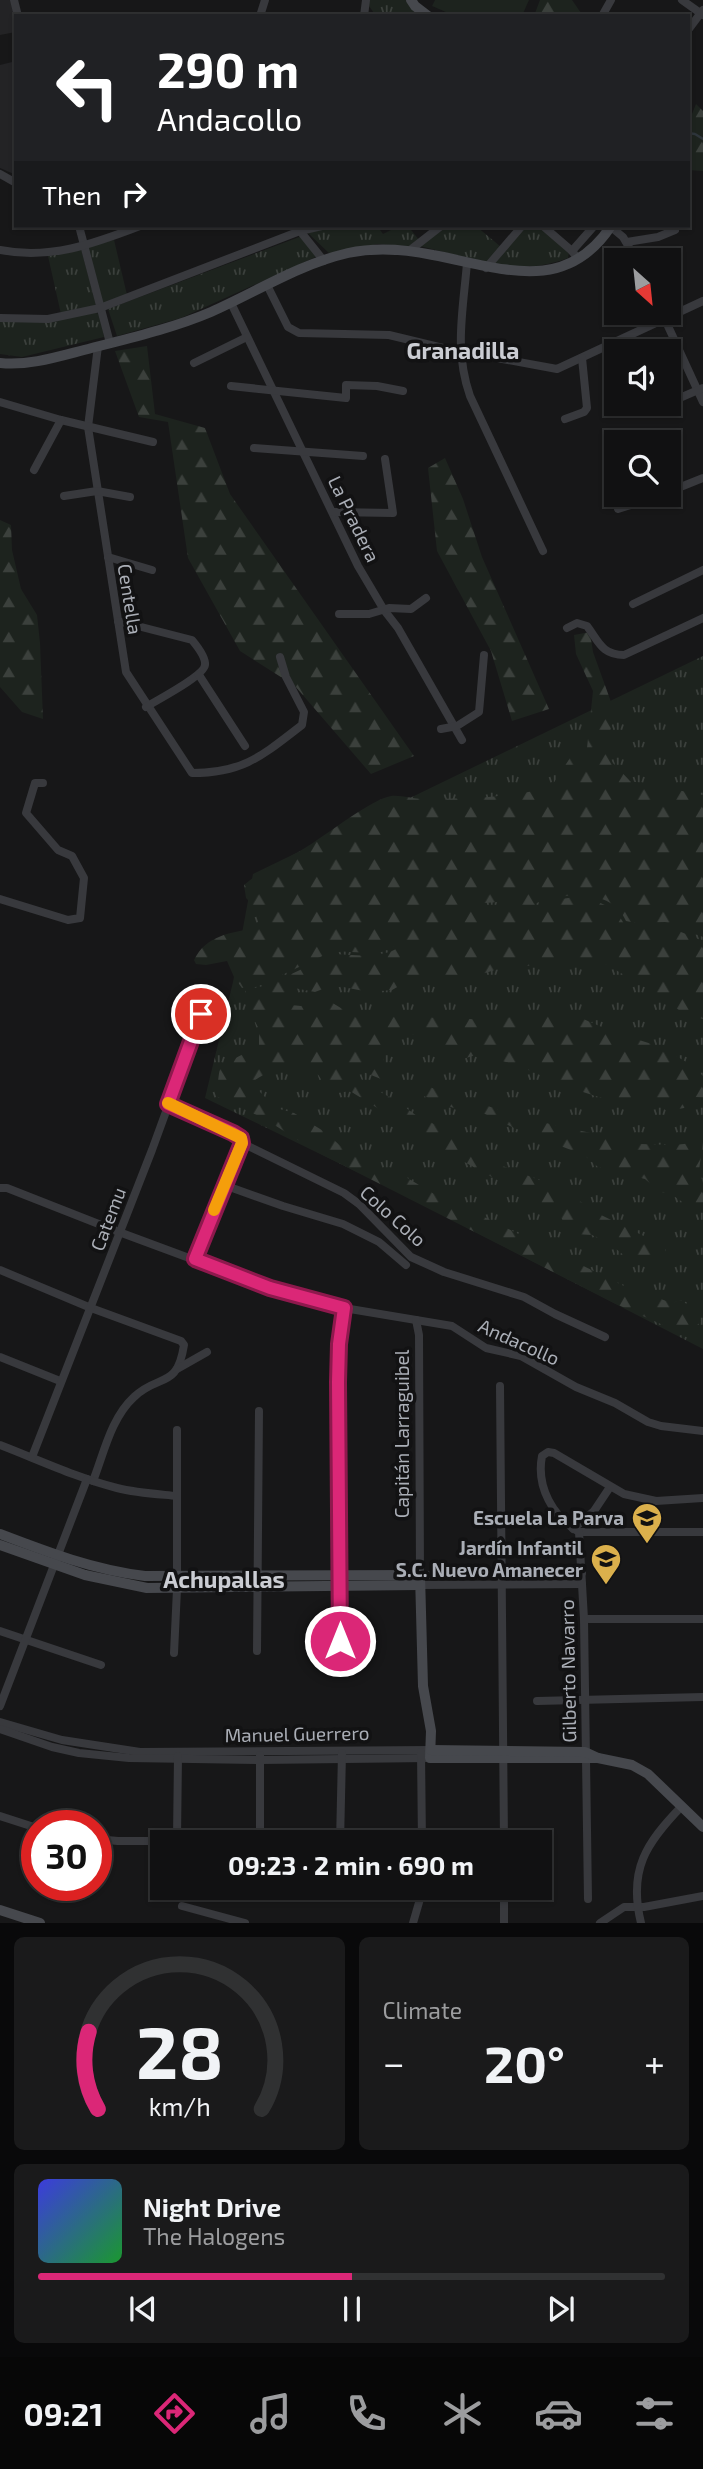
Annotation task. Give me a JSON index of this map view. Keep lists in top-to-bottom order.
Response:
{
  "streets": {
    "street": [
      "La Pradera",
      "Centella",
      "Colo Colo",
      "Catemu",
      "Andacollo",
      "Capitán Larraguibel",
      "Gilberto Navarro",
      "Manuel Guerrero"
    ]
  },
  "crossings": [
    ["Colo Colo", "Catemu"],
    ["Catemu", "Andacollo"],
    ["Andacollo", "Capitán Larraguibel"],
    ["Capitán Larraguibel", "Manuel Guerrero"],
    ["Gilberto Navarro", "Manuel Guerrero"]
  ],
  "districts": ["Granadilla", "Achupallas"],
  "places": {
    "school or university": ["Escuela La Parva", "Jardín Infantil S.C. Nuevo Amanecer"]
  },
  "north": "bottom right",
  "page": {
    "turn": ["290 m", "Andacollo"],
    "then": "Then",
    "limit": "30",
    "trip": "09:23 · 2 min · 690 m",
    "tile": "Climate",
    "heat": ["−", "20°", "+"],
    "song": ["Night Drive", "The Halogens"],
    "tabs": "09:21",
    "gauge": ["28", "km/h"]
  }
}
